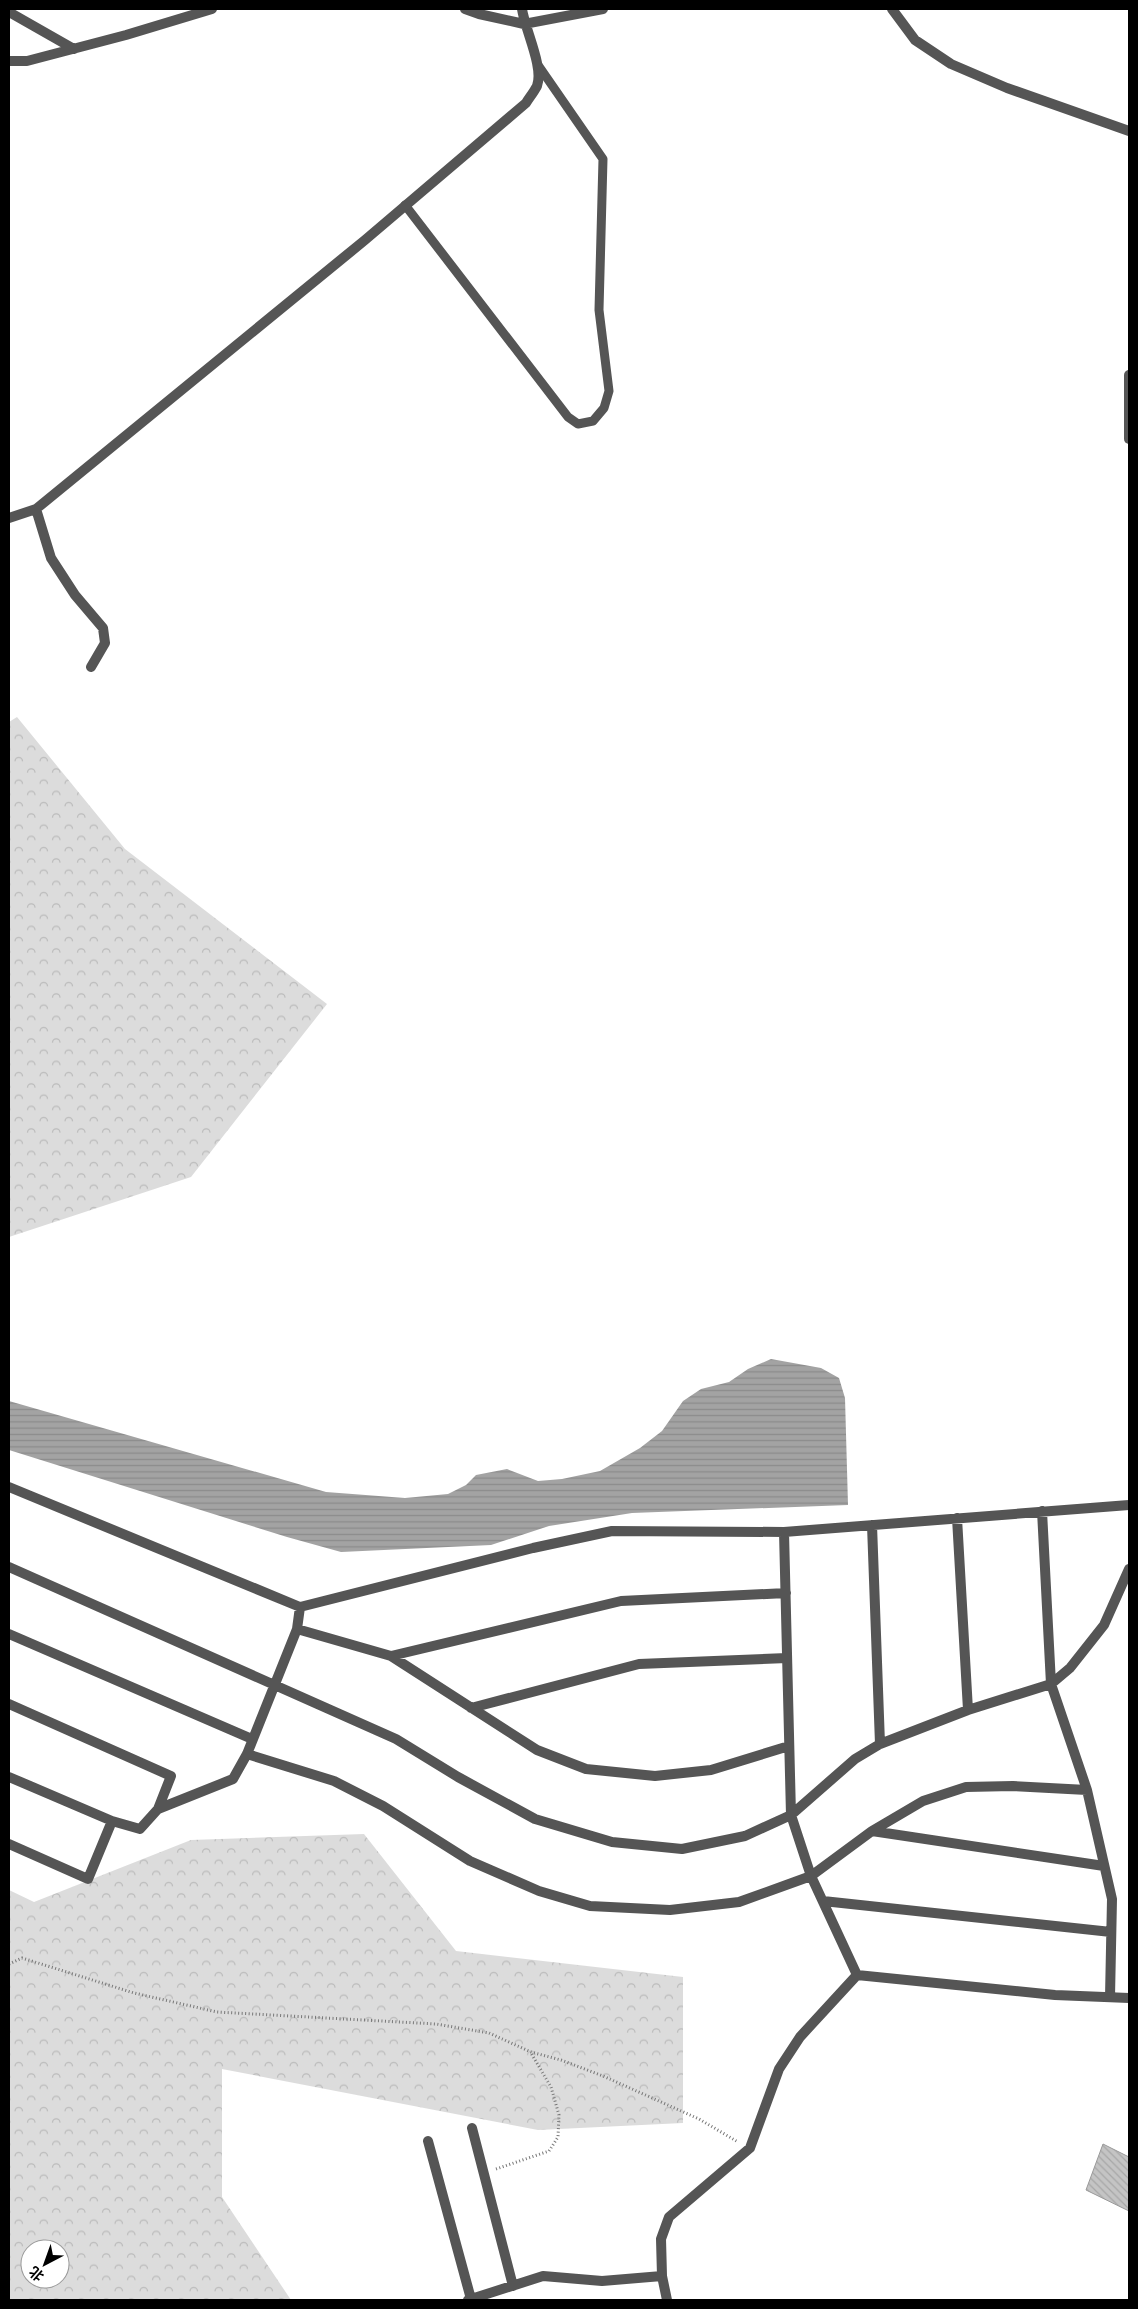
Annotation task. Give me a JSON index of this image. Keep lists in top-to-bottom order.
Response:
{
  "north": "bottom left"
}
